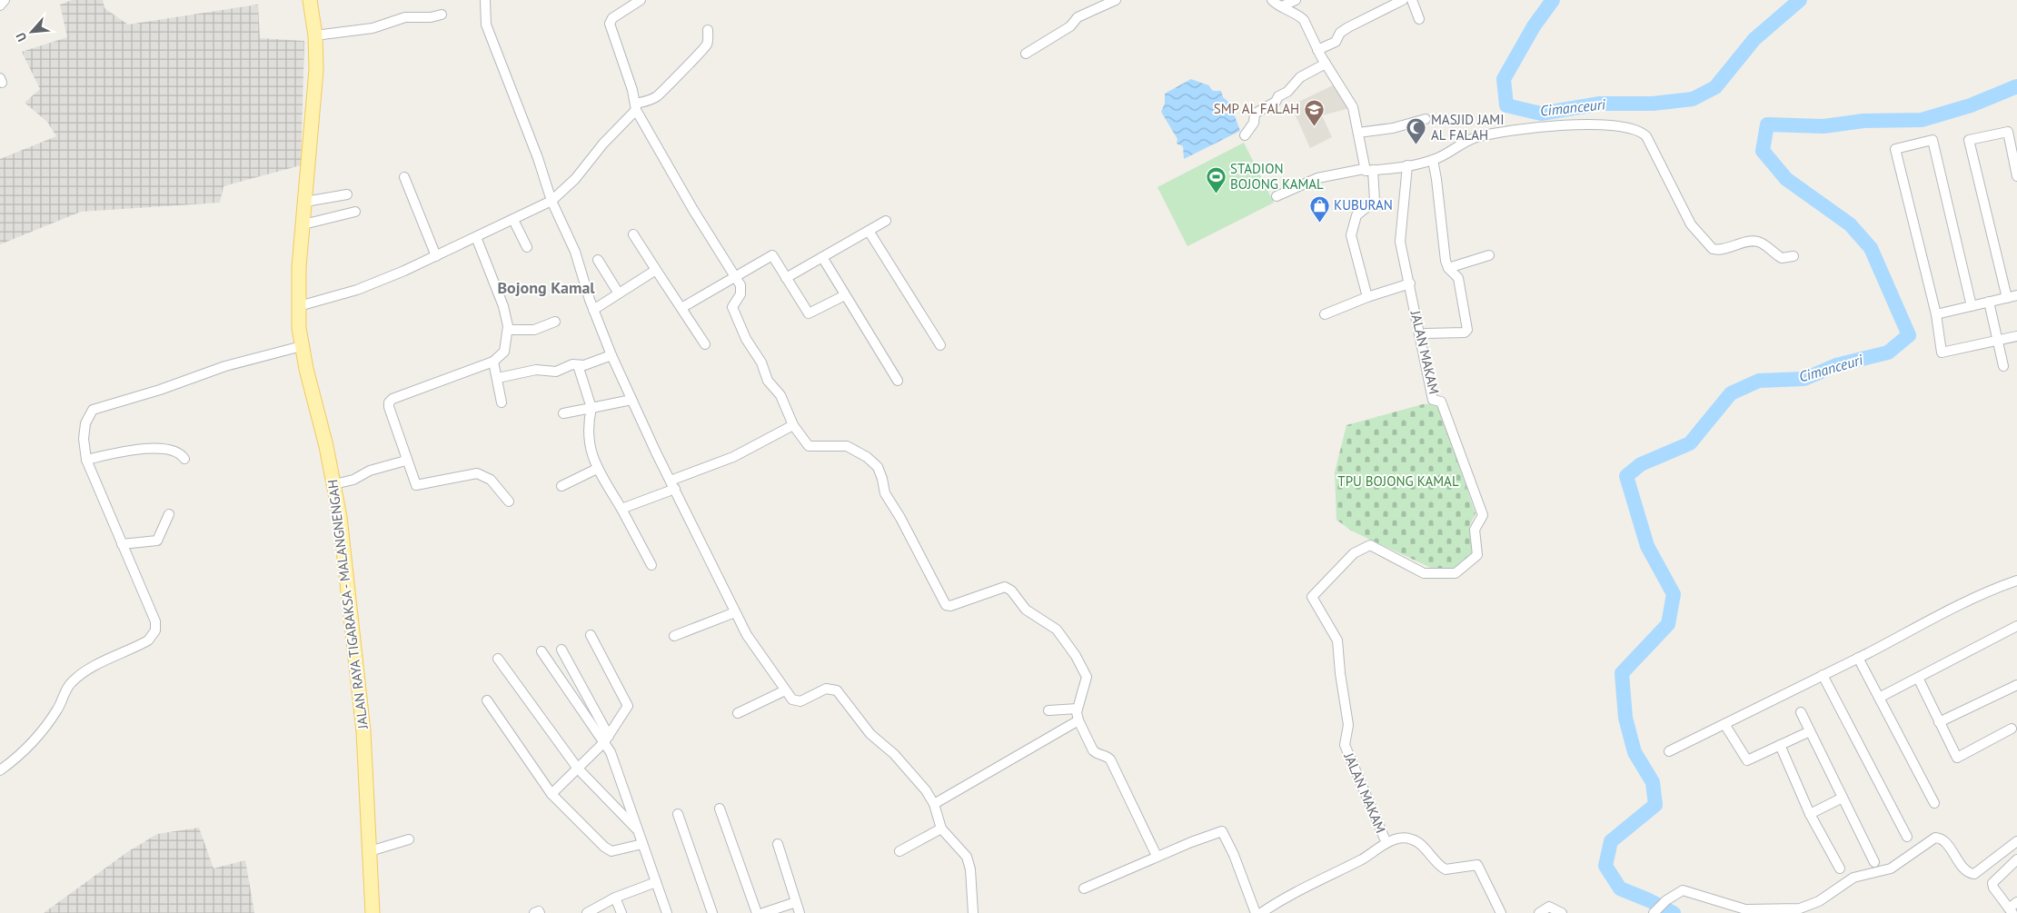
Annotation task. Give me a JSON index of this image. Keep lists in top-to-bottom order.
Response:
{
  "streets": {
    "main road": ["JALAN RAYA TIGARAKSA - MALANGNENGAH"],
    "street": ["JALAN MAKAM"]
  },
  "districts": ["Bojong Kamal"],
  "water": ["Cimanceuri"],
  "parks": ["TPU BOJONG KAMAL"],
  "places": {
    "school or university": ["SMP AL FALAH"],
    "mosque": ["MASJID JAMI AL FALAH"],
    "sports": ["STADION BOJONG KAMAL"],
    "shop": ["KUBURAN"]
  },
  "north": "bottom left"
}
